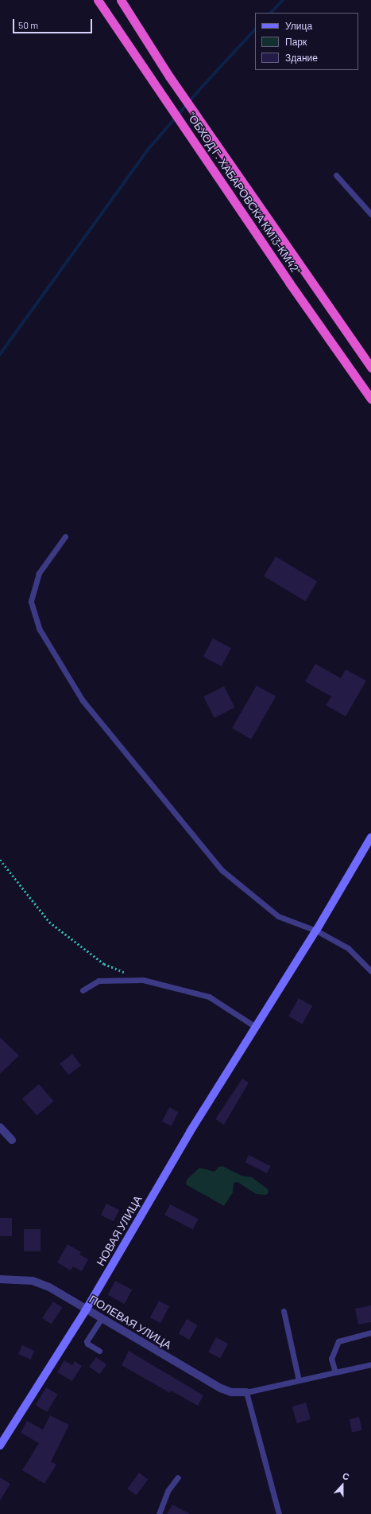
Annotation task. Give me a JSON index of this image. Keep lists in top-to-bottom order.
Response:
{
  "streets": {
    "highway": ["\"ОБХОД Г. ХАБАРОВСКА КМ13-КМ42\""],
    "main road": ["НОВАЯ УЛИЦА"],
    "street": ["ПОЛЕВАЯ УЛИЦА"]
  },
  "crossings": [
    ["НОВАЯ УЛИЦА", "ПОЛЕВАЯ УЛИЦА"]
  ],
  "legend": ["Улица", "Парк", "Здание"],
  "scale_bar": "50 m",
  "north": "top"
}
